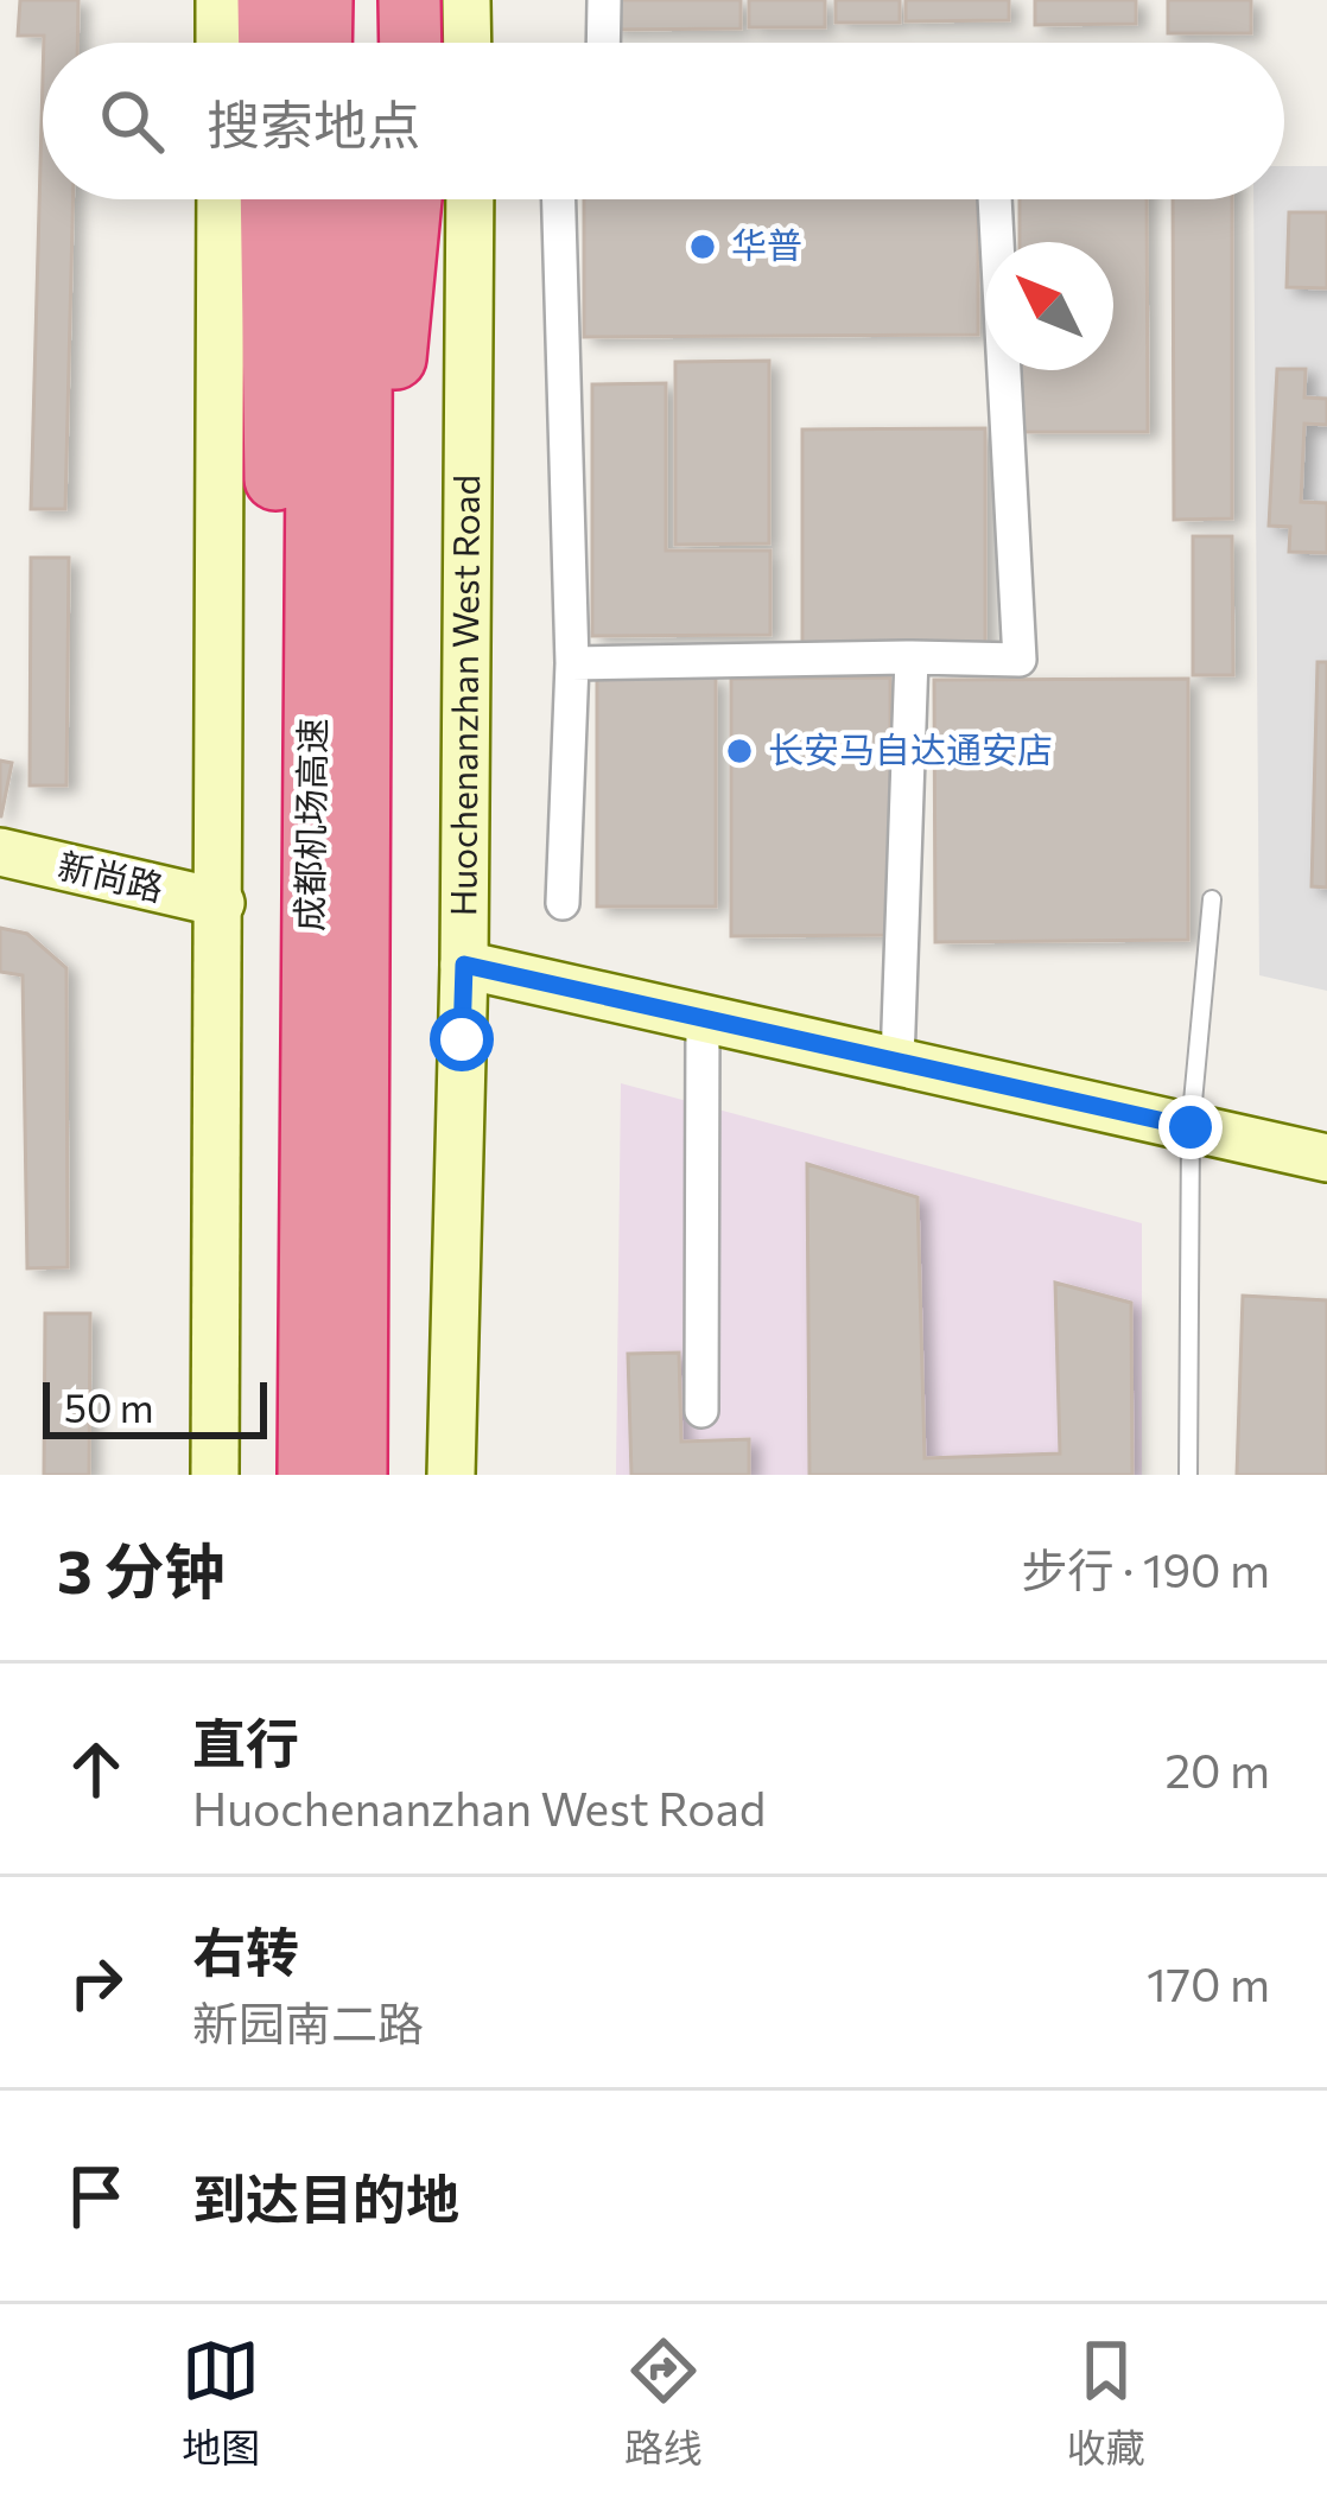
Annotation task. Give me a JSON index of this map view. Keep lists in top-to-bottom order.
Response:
{
  "streets": {
    "highway": ["成都机场高速"],
    "main road": ["Huochenanzhan West Road", "新尚路"]
  },
  "places": ["华普", "长安马自达通安店"],
  "scale_bar": "50 m",
  "north": "top left",
  "page": {
    "search": "搜索地点",
    "scale": "50 m",
    "heading": ["3 分钟", "步行 · 190 m"],
    "list": [
      ["直行", "Huochenanzhan West Road", "20 m"],
      ["右转", "新园南二路", "170 m"],
      "到达目的地"
    ],
    "nav": ["地图", "路线", "收藏"]
  }
}
